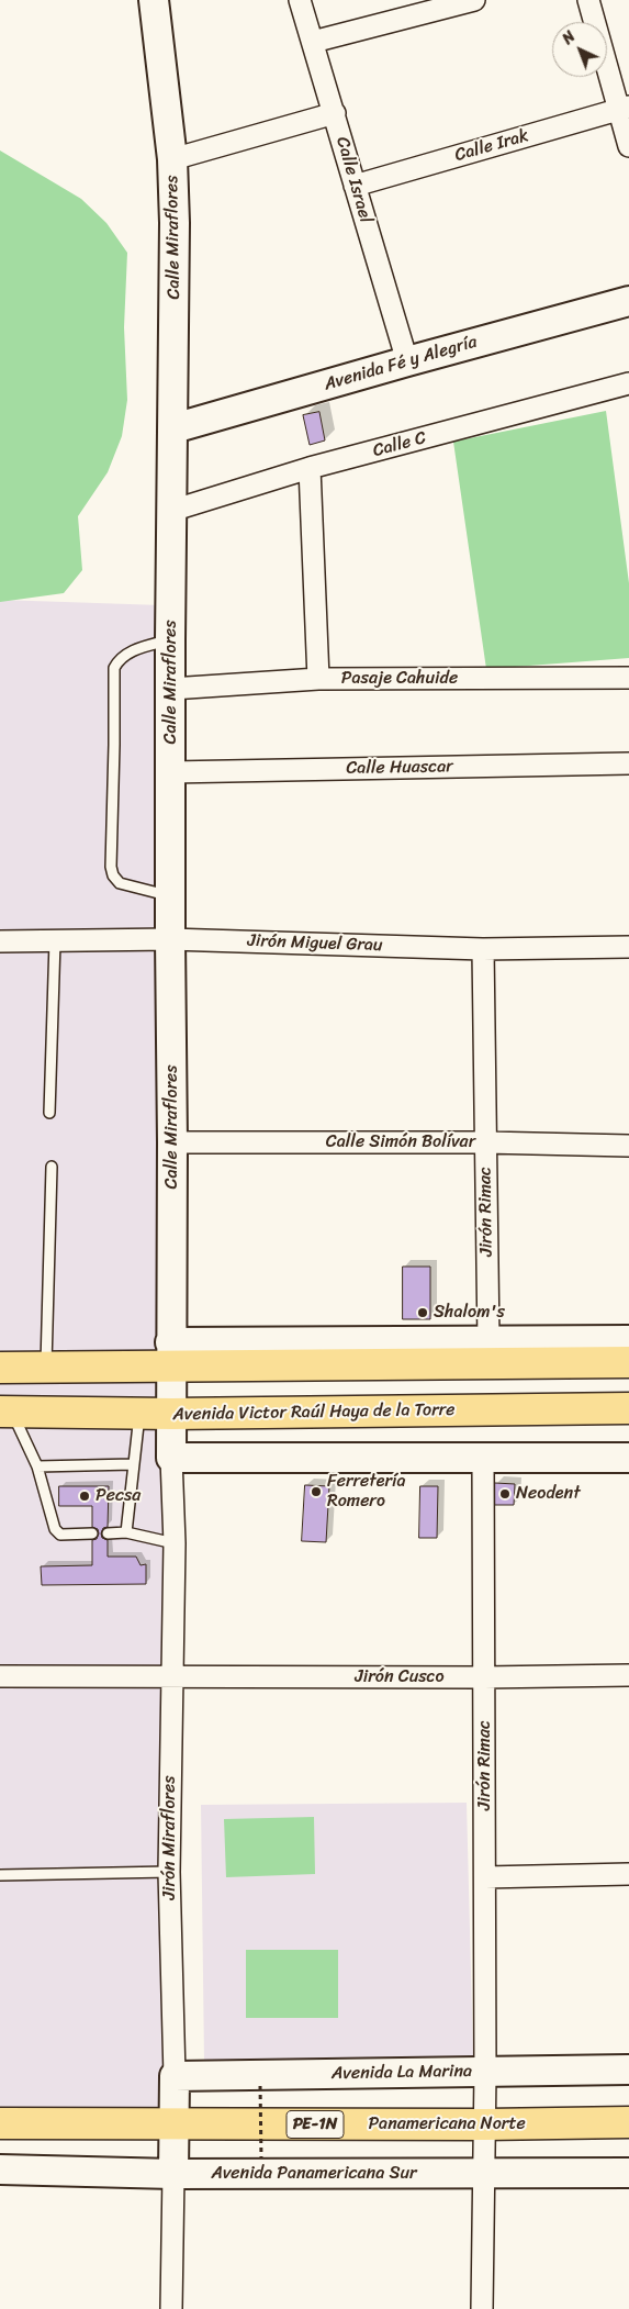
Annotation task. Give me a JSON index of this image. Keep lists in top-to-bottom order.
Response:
{
  "streets": {
    "main road": [
      "Calle Miraflores",
      "Avenida Fé y Alegría",
      "Avenida Victor Raúl Haya de la Torre",
      "Jirón Miraflores",
      "Avenida La Marina",
      "PE-1N",
      "Panamericana Norte",
      "Avenida Panamericana Sur"
    ],
    "street": [
      "Calle Irak",
      "Calle Israel",
      "Calle C",
      "Pasaje Cahuide",
      "Calle Huascar",
      "Jirón Miguel Grau",
      "Calle Simón Bolívar",
      "Jirón Rimac",
      "Jirón Cusco"
    ]
  },
  "crossings": [
    ["Calle Irak", "Calle Israel"],
    ["Calle Israel", "Avenida Fé y Alegría"],
    ["Calle Miraflores", "Avenida Fé y Alegría"],
    ["Calle Miraflores", "Calle C"],
    ["Calle Miraflores", "Pasaje Cahuide"],
    ["Calle Miraflores", "Calle Huascar"],
    ["Calle Miraflores", "Jirón Miguel Grau"],
    ["Calle Miraflores", "Calle Simón Bolívar"],
    ["Calle Miraflores", "Jirón Miraflores"],
    ["Jirón Miguel Grau", "Jirón Rimac"],
    ["Calle Simón Bolívar", "Jirón Rimac"],
    ["Jirón Rimac", "Jirón Cusco"],
    ["Jirón Rimac", "Avenida La Marina"],
    ["Jirón Rimac", "Panamericana Norte"],
    ["Jirón Rimac", "Avenida Panamericana Sur"],
    ["Avenida Victor Raúl Haya de la Torre", "Jirón Miraflores"],
    ["Jirón Cusco", "Jirón Miraflores"],
    ["Jirón Miraflores", "Avenida La Marina"],
    ["Jirón Miraflores", "Panamericana Norte"],
    ["Jirón Miraflores", "Avenida Panamericana Sur"]
  ],
  "places": [
    "Shalom's",
    "Ferretería Romero",
    "Neodent",
    "Pecsa"
  ],
  "north": "top left"
}
